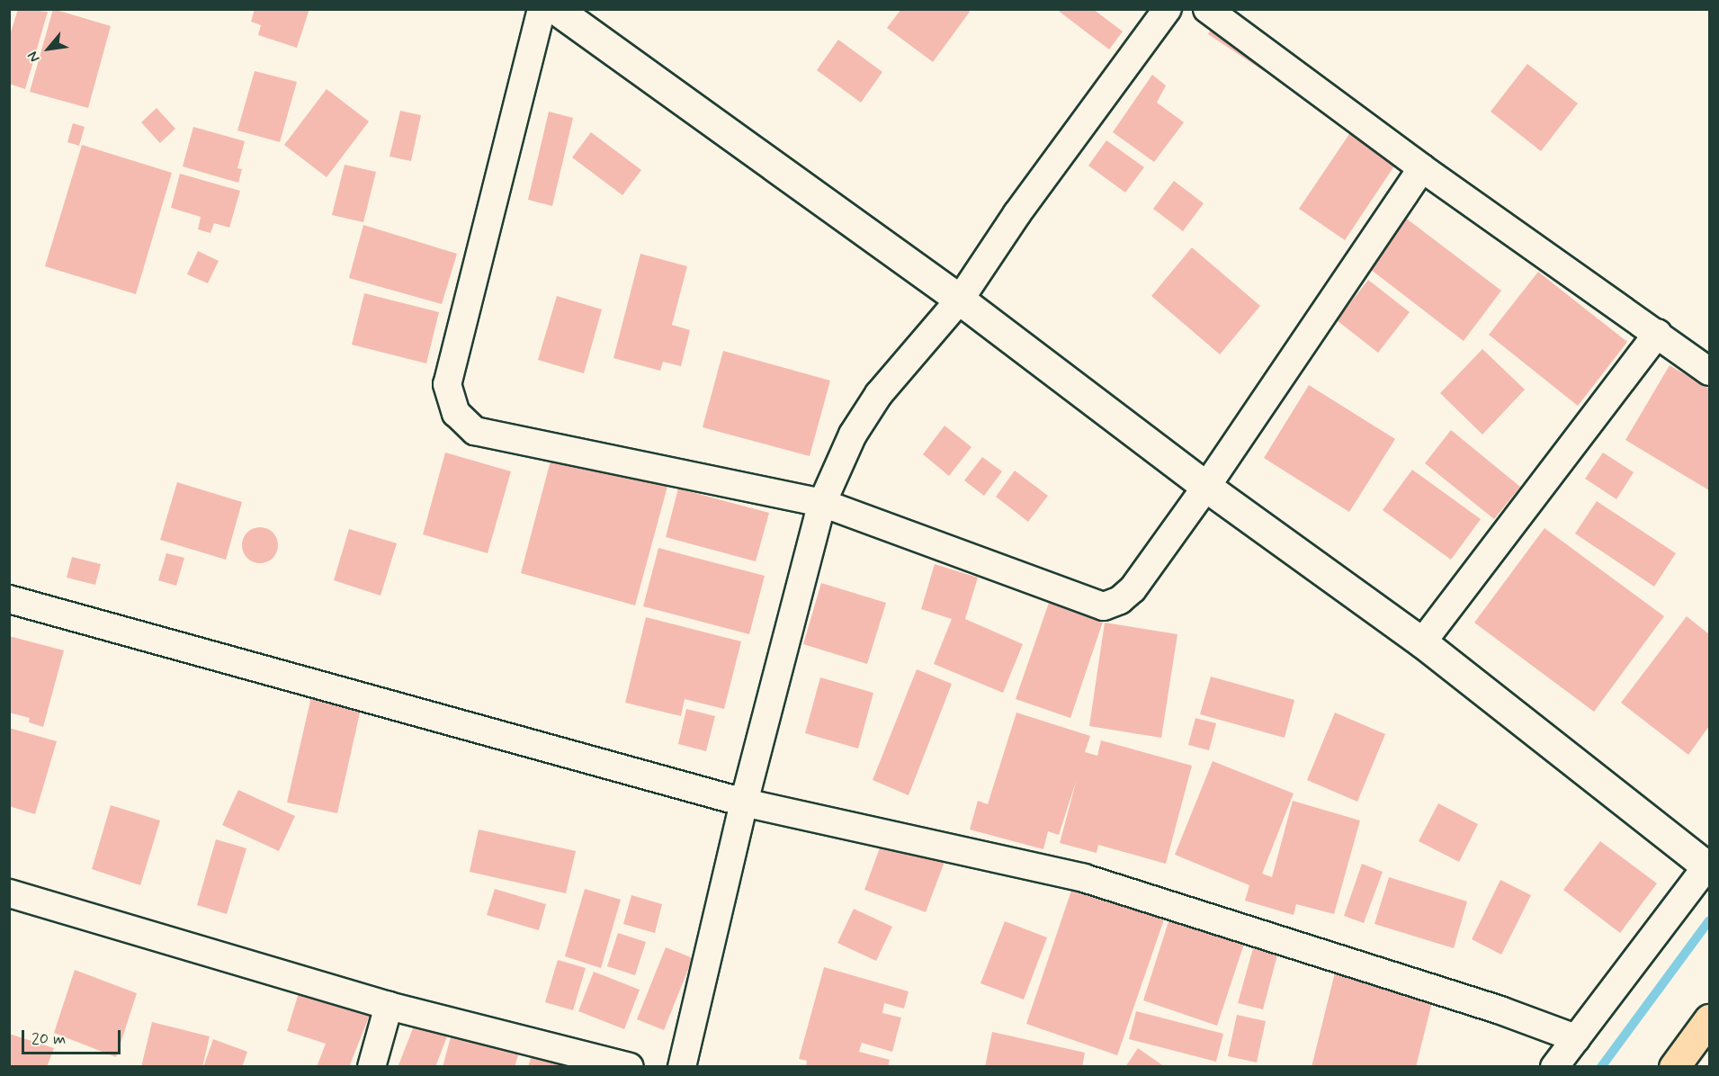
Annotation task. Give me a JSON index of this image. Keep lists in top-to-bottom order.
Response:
{
  "scale_bar": "20 m",
  "north": "bottom left"
}
